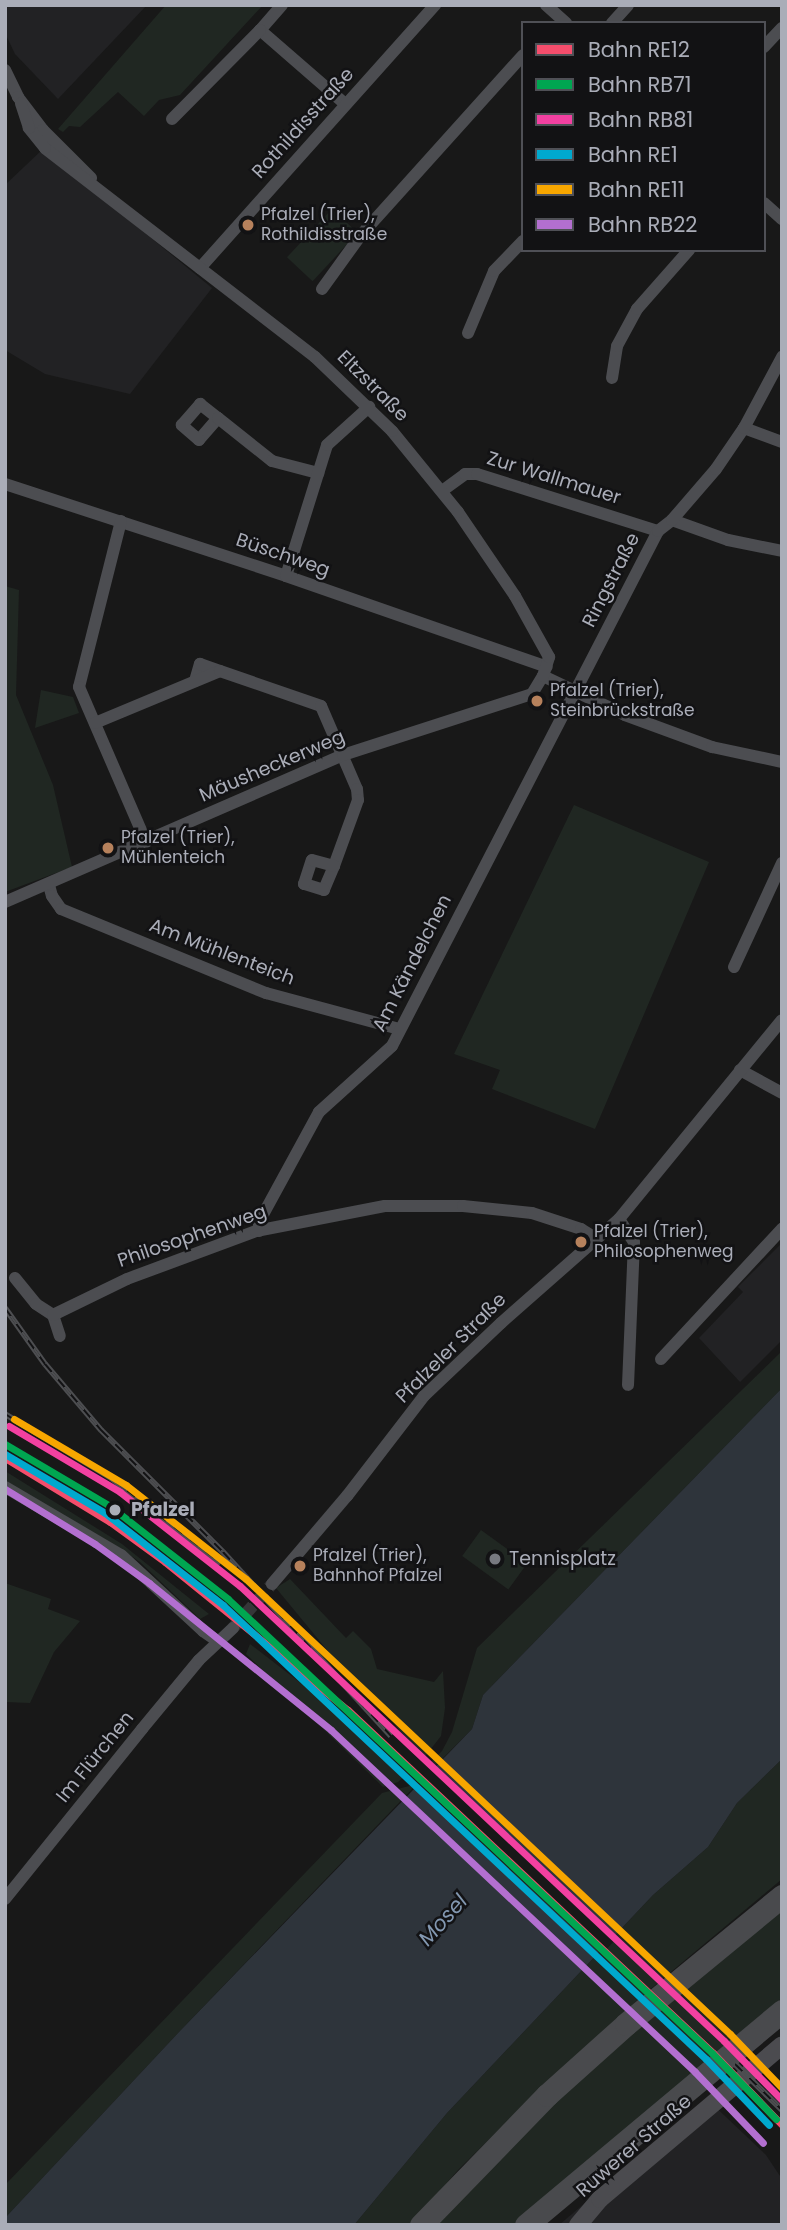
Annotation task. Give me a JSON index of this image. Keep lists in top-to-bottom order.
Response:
{
  "streets": {
    "main road": ["Ruwerer Straße"],
    "street": [
      "Rothildisstraße",
      "Eltzstraße",
      "Zur Wallmauer",
      "Büschweg",
      "Ringstraße",
      "Mäusheckerweg",
      "Am Mühlenteich",
      "Am Kändelchen",
      "Philosophenweg",
      "Pfalzeler Straße",
      "Im Flürchen"
    ]
  },
  "crossings": [
    ["Rothildisstraße", "Eltzstraße"],
    ["Eltzstraße", "Zur Wallmauer"],
    ["Eltzstraße", "Büschweg"],
    ["Eltzstraße", "Mäusheckerweg"],
    ["Zur Wallmauer", "Ringstraße"],
    ["Büschweg", "Ringstraße"],
    ["Büschweg", "Mäusheckerweg"],
    ["Büschweg", "Am Kändelchen"],
    ["Ringstraße", "Am Kändelchen"],
    ["Mäusheckerweg", "Am Mühlenteich"],
    ["Am Mühlenteich", "Am Kändelchen"],
    ["Am Kändelchen", "Philosophenweg"],
    ["Philosophenweg", "Pfalzeler Straße"]
  ],
  "water": ["Mosel"],
  "places": [
    "Pfalzel (Trier), Rothildisstraße",
    "Pfalzel (Trier), Steinbrückstraße",
    "Pfalzel (Trier), Mühlenteich",
    "Pfalzel (Trier), Philosophenweg",
    "Pfalzel",
    "Tennisplatz",
    "Pfalzel (Trier), Bahnhof Pfalzel"
  ],
  "lines": [
    "rail line RE11",
    "rail line RB81",
    "rail line RB71",
    "rail line RE1",
    "rail line RE12",
    "rail line RB22"
  ],
  "legend": [
    "Bahn RE12",
    "Bahn RB71",
    "Bahn RB81",
    "Bahn RE1",
    "Bahn RE11",
    "Bahn RB22"
  ]
}
